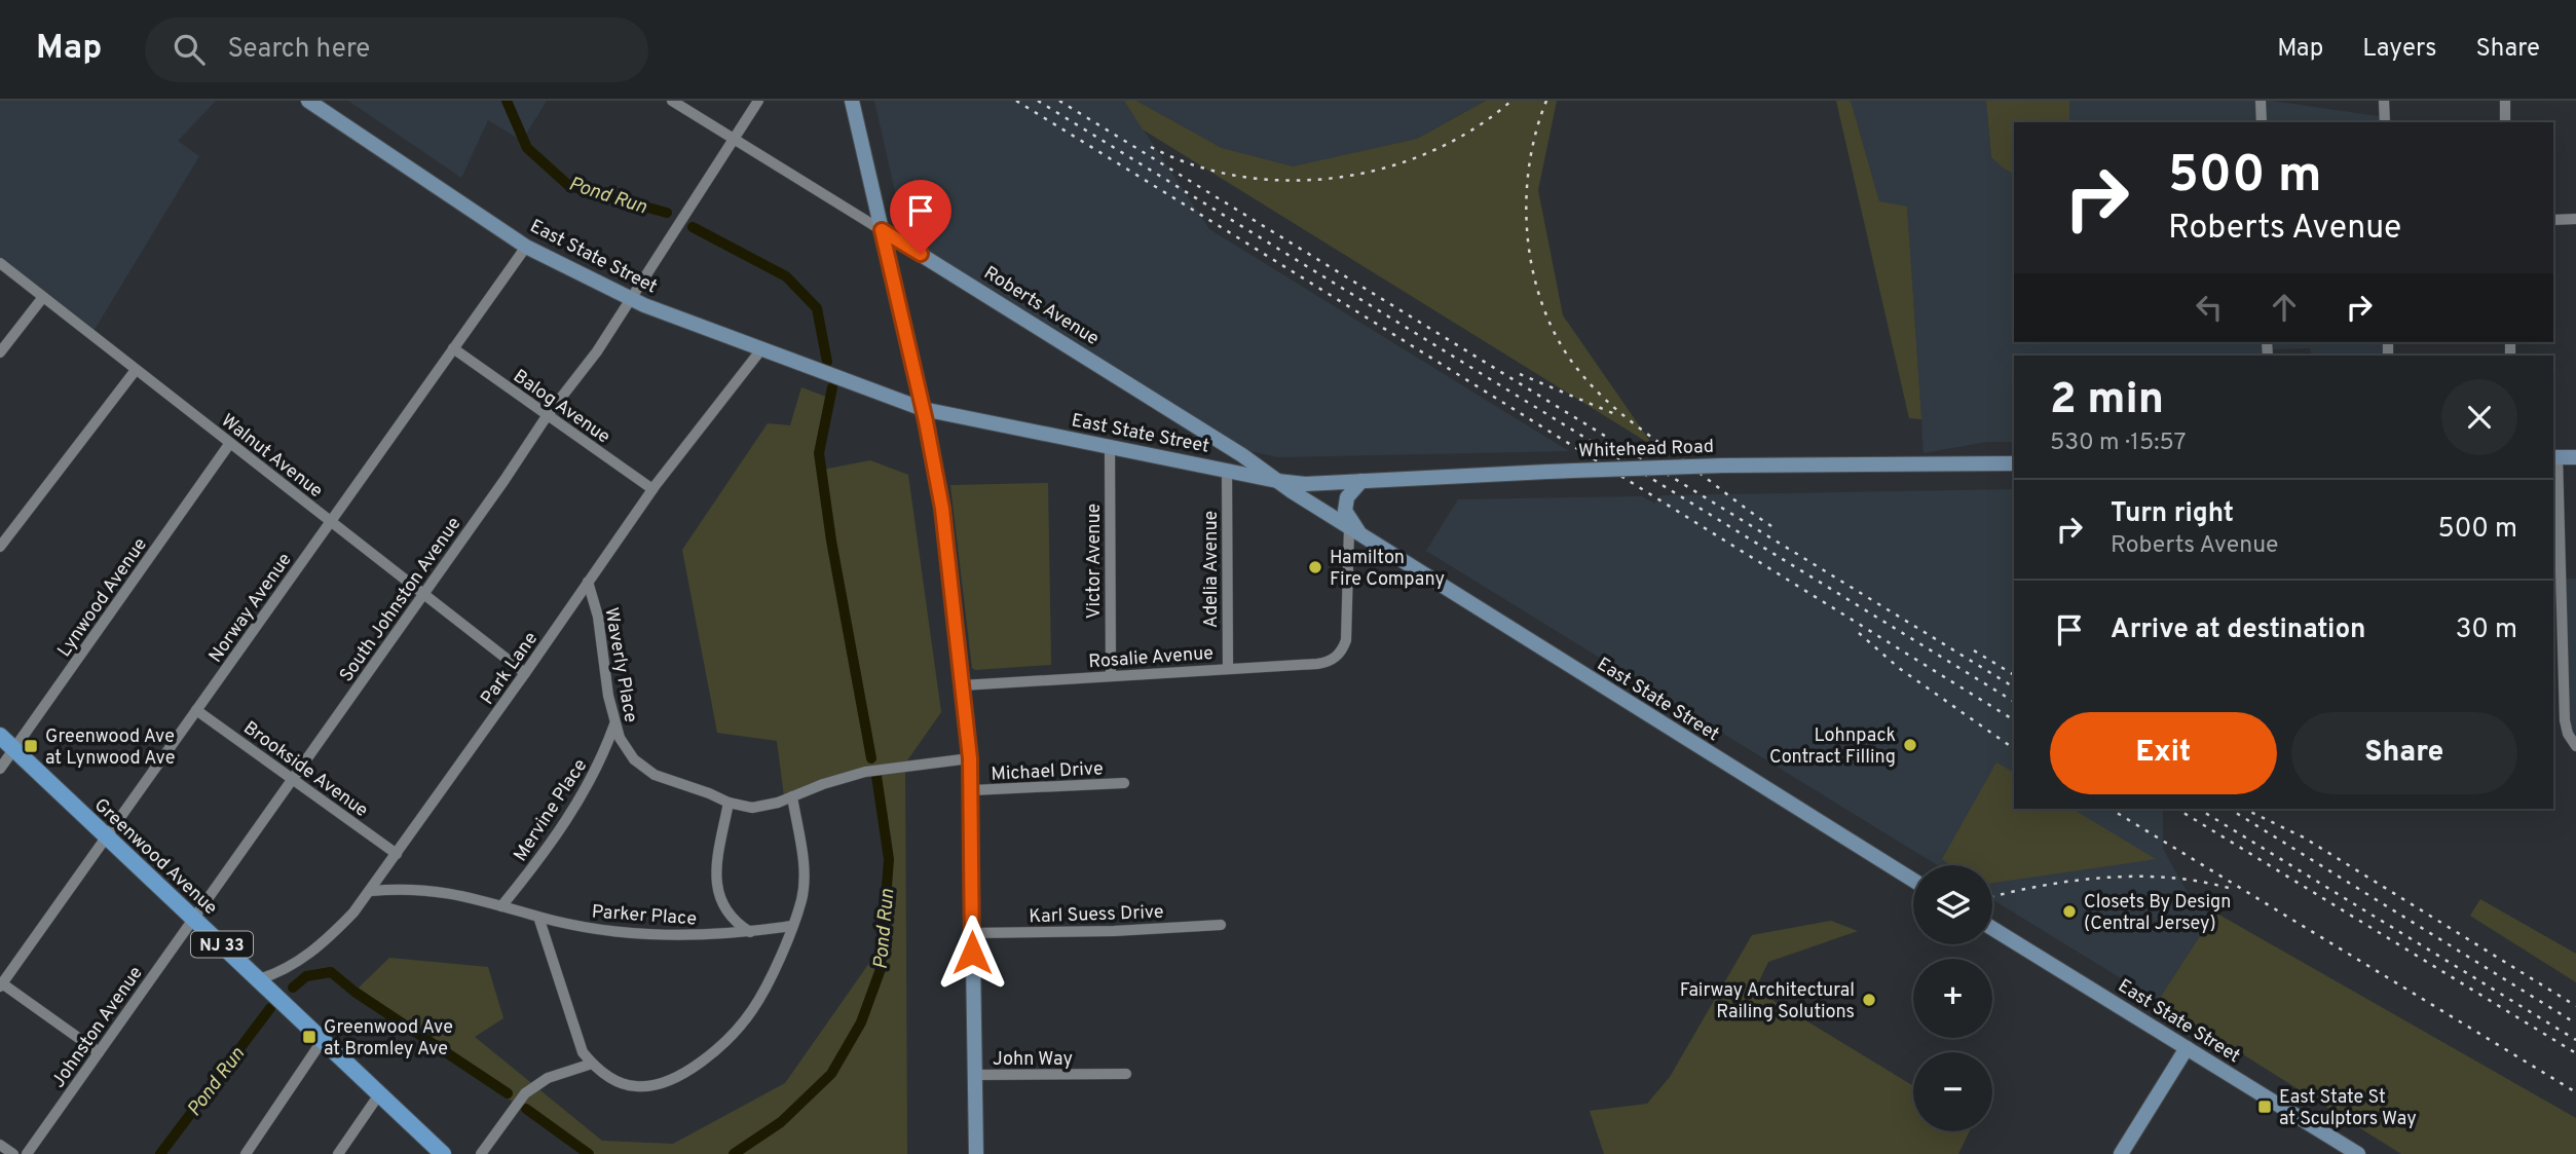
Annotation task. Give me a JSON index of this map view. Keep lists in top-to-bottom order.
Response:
{
  "streets": {
    "main road": ["Greenwood Avenue", "NJ 33"],
    "street": [
      "East State Street",
      "Roberts Avenue",
      "Balog Avenue",
      "Whitehead Road",
      "Walnut Avenue",
      "Victor Avenue",
      "Adelia Avenue",
      "Lynwood Avenue",
      "South Johnston Avenue",
      "Norway Avenue",
      "Rosalie Avenue",
      "Waverly Place",
      "Park Lane",
      "Brookside Avenue",
      "Michael Drive",
      "Mervine Place",
      "Karl Suess Drive",
      "Parker Place",
      "Johnston Avenue",
      "John Way"
    ]
  },
  "crossings": [
    ["East State Street", "Roberts Avenue"],
    ["East State Street", "Whitehead Road"],
    ["East State Street", "Victor Avenue"],
    ["East State Street", "Adelia Avenue"],
    ["East State Street", "South Johnston Avenue"],
    ["East State Street", "Norway Avenue"],
    ["East State Street", "Rosalie Avenue"],
    ["East State Street", "Park Lane"],
    ["Roberts Avenue", "Whitehead Road"],
    ["Roberts Avenue", "South Johnston Avenue"],
    ["Balog Avenue", "South Johnston Avenue"],
    ["Balog Avenue", "Norway Avenue"],
    ["Balog Avenue", "Park Lane"],
    ["Walnut Avenue", "Lynwood Avenue"],
    ["Walnut Avenue", "South Johnston Avenue"],
    ["Walnut Avenue", "Norway Avenue"],
    ["Walnut Avenue", "Park Lane"],
    ["Victor Avenue", "Rosalie Avenue"],
    ["Adelia Avenue", "Rosalie Avenue"],
    ["Lynwood Avenue", "Greenwood Avenue"],
    ["South Johnston Avenue", "Brookside Avenue"],
    ["South Johnston Avenue", "Greenwood Avenue"],
    ["South Johnston Avenue", "Johnston Avenue"],
    ["Norway Avenue", "Brookside Avenue"],
    ["Norway Avenue", "Greenwood Avenue"],
    ["Waverly Place", "Park Lane"],
    ["Waverly Place", "Mervine Place"],
    ["Park Lane", "Brookside Avenue"],
    ["Park Lane", "Greenwood Avenue"],
    ["Park Lane", "Parker Place"],
    ["Mervine Place", "Parker Place"],
    ["Greenwood Avenue", "Johnston Avenue"]
  ],
  "water": ["Pond Run"],
  "places": {
    "other": [
      "Hamilton Fire Company",
      "Lohnpack Contract Filling",
      "Closets By Design (Central Jersey)",
      "Fairway Architectural Railing Solutions"
    ],
    "transit": ["Greenwood Ave at Lynwood Ave", "Greenwood Ave at Bromley Ave", "East State St at Sculptors Way"]
  },
  "page": {
    "header": "Map",
    "search": "Search here",
    "nav": ["Map", "Layers", "Share"],
    "turn": ["500 m", "Roberts Avenue"],
    "heading": ["2 min", "530 m · 15:57"],
    "list": [
      {
        "name": "Turn right",
        "note": "Roberts Avenue",
        "value": "500 m"
      },
      {
        "name": "Arrive at destination",
        "value": "30 m"
      }
    ],
    "buttons": ["Exit", "Share"],
    "map_buttons": ["+", "−"]
  }
}
